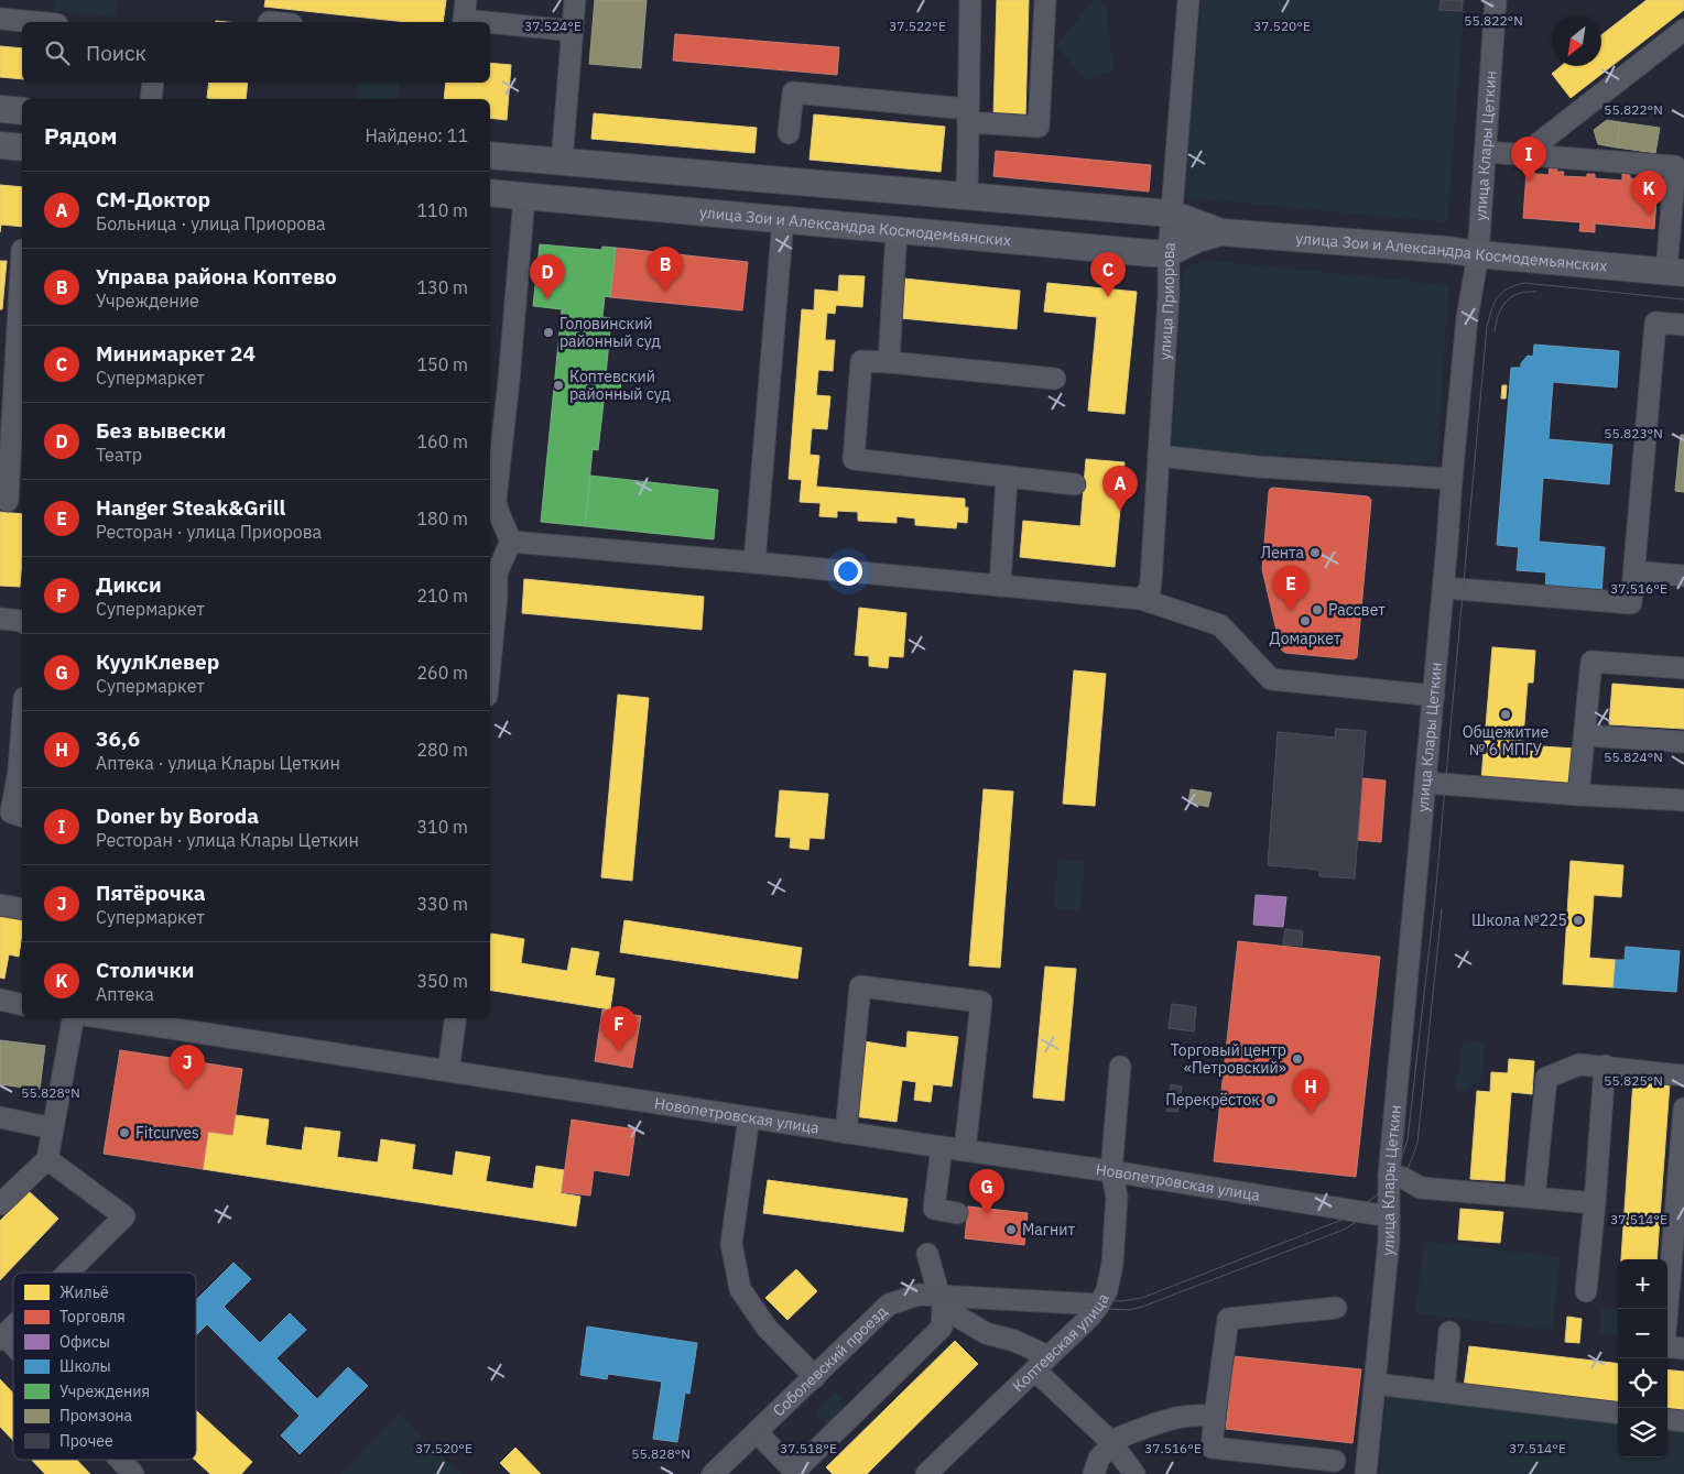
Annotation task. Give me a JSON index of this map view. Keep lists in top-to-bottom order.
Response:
{
  "streets": {
    "main road": ["улица Зои и Александра Космодемьянских"],
    "street": [
      "улица Клары Цеткин",
      "улица Приорова",
      "Новопетровская улица",
      "Коптевская улица",
      "Соболевский проезд"
    ]
  },
  "crossings": [
    ["улица Клары Цеткин", "улица Зои и Александра Космодемьянских"],
    ["улица Клары Цеткин", "Новопетровская улица"],
    ["улица Зои и Александра Космодемьянских", "улица Приорова"],
    ["Новопетровская улица", "Коптевская улица"],
    ["Коптевская улица", "Соболевский проезд"]
  ],
  "places": [
    "Головинский районный суд",
    "Коптевский районный суд",
    "Лента",
    "Рассвет",
    "Домаркет",
    "Общежитие № 6 МПГУ",
    "Школа №225",
    "Торговый центр «Петровский»",
    "Перекрёсток",
    "Fitcurves",
    "Магнит"
  ],
  "legend": [
    "Жильё",
    "Торговля",
    "Офисы",
    "Школы",
    "Учреждения",
    "Промзона",
    "Прочее"
  ],
  "north": "bottom left",
  "page": {
    "search": "Поиск",
    "heading": ["Рядом", "Найдено: 11"],
    "pins": [
      "I",
      "K",
      "B",
      "C",
      "D",
      "A",
      "E",
      "F",
      "J",
      "H",
      "G"
    ],
    "list": [
      {
        "mark": "A",
        "name": "СМ-Доктор",
        "note": "Больница · улица Приорова",
        "value": "110 m"
      },
      {
        "mark": "B",
        "name": "Управа района Коптево",
        "note": "Учреждение",
        "value": "130 m"
      },
      {
        "mark": "C",
        "name": "Минимаркет 24",
        "note": "Супермаркет",
        "value": "150 m"
      },
      {
        "mark": "D",
        "name": "Без вывески",
        "note": "Театр",
        "value": "160 m"
      },
      {
        "mark": "E",
        "name": "Hanger Steak&Grill",
        "note": "Ресторан · улица Приорова",
        "value": "180 m"
      },
      {
        "mark": "F",
        "name": "Дикси",
        "note": "Супермаркет",
        "value": "210 m"
      },
      {
        "mark": "G",
        "name": "КуулКлевер",
        "note": "Супермаркет",
        "value": "260 m"
      },
      {
        "mark": "H",
        "name": "36,6",
        "note": "Аптека · улица Клары Цеткин",
        "value": "280 m"
      },
      {
        "mark": "I",
        "name": "Doner by Boroda",
        "note": "Ресторан · улица Клары Цеткин",
        "value": "310 m"
      },
      {
        "mark": "J",
        "name": "Пятёрочка",
        "note": "Супермаркет",
        "value": "330 m"
      },
      {
        "mark": "K",
        "name": "Столички",
        "note": "Аптека",
        "value": "350 m"
      }
    ],
    "map_buttons": ["+", "−"]
  },
  "coordinates": [
    "55.822°N",
    "37.522°E",
    "37.520°E",
    "37.524°E",
    "55.823°N",
    "37.516°E",
    "55.824°N",
    "55.825°N",
    "55.828°N",
    "37.514°E",
    "37.518°E"
  ]
}
